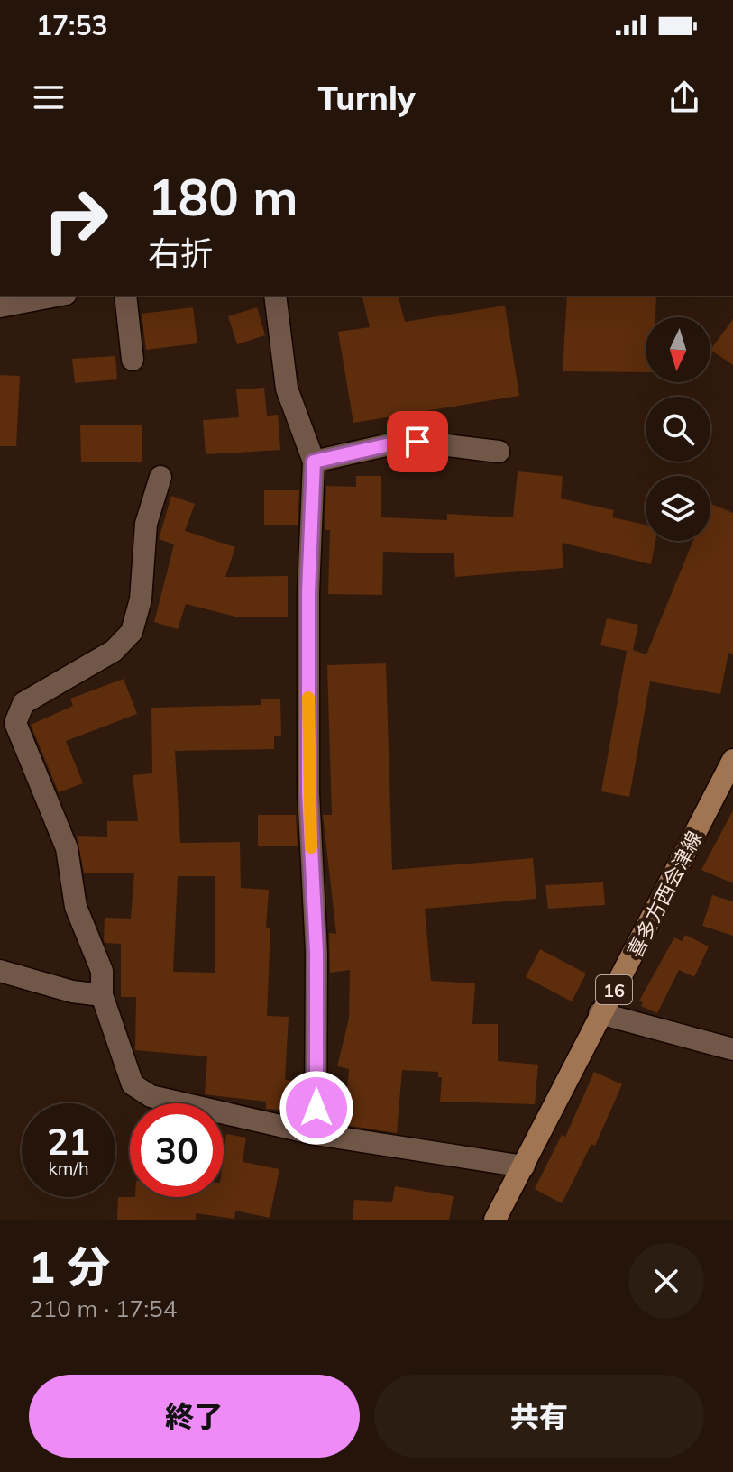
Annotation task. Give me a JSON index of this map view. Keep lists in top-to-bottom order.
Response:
{
  "streets": {
    "main road": ["喜多方西会津線", "16"]
  },
  "north": "bottom",
  "page": {
    "status": "17:53",
    "header": "Turnly",
    "turn": ["180 m", "右折"],
    "speed": "21 km/h",
    "limit": "30",
    "heading": ["1 分", "210 m · 17:54"],
    "buttons": ["終了", "共有"]
  }
}
